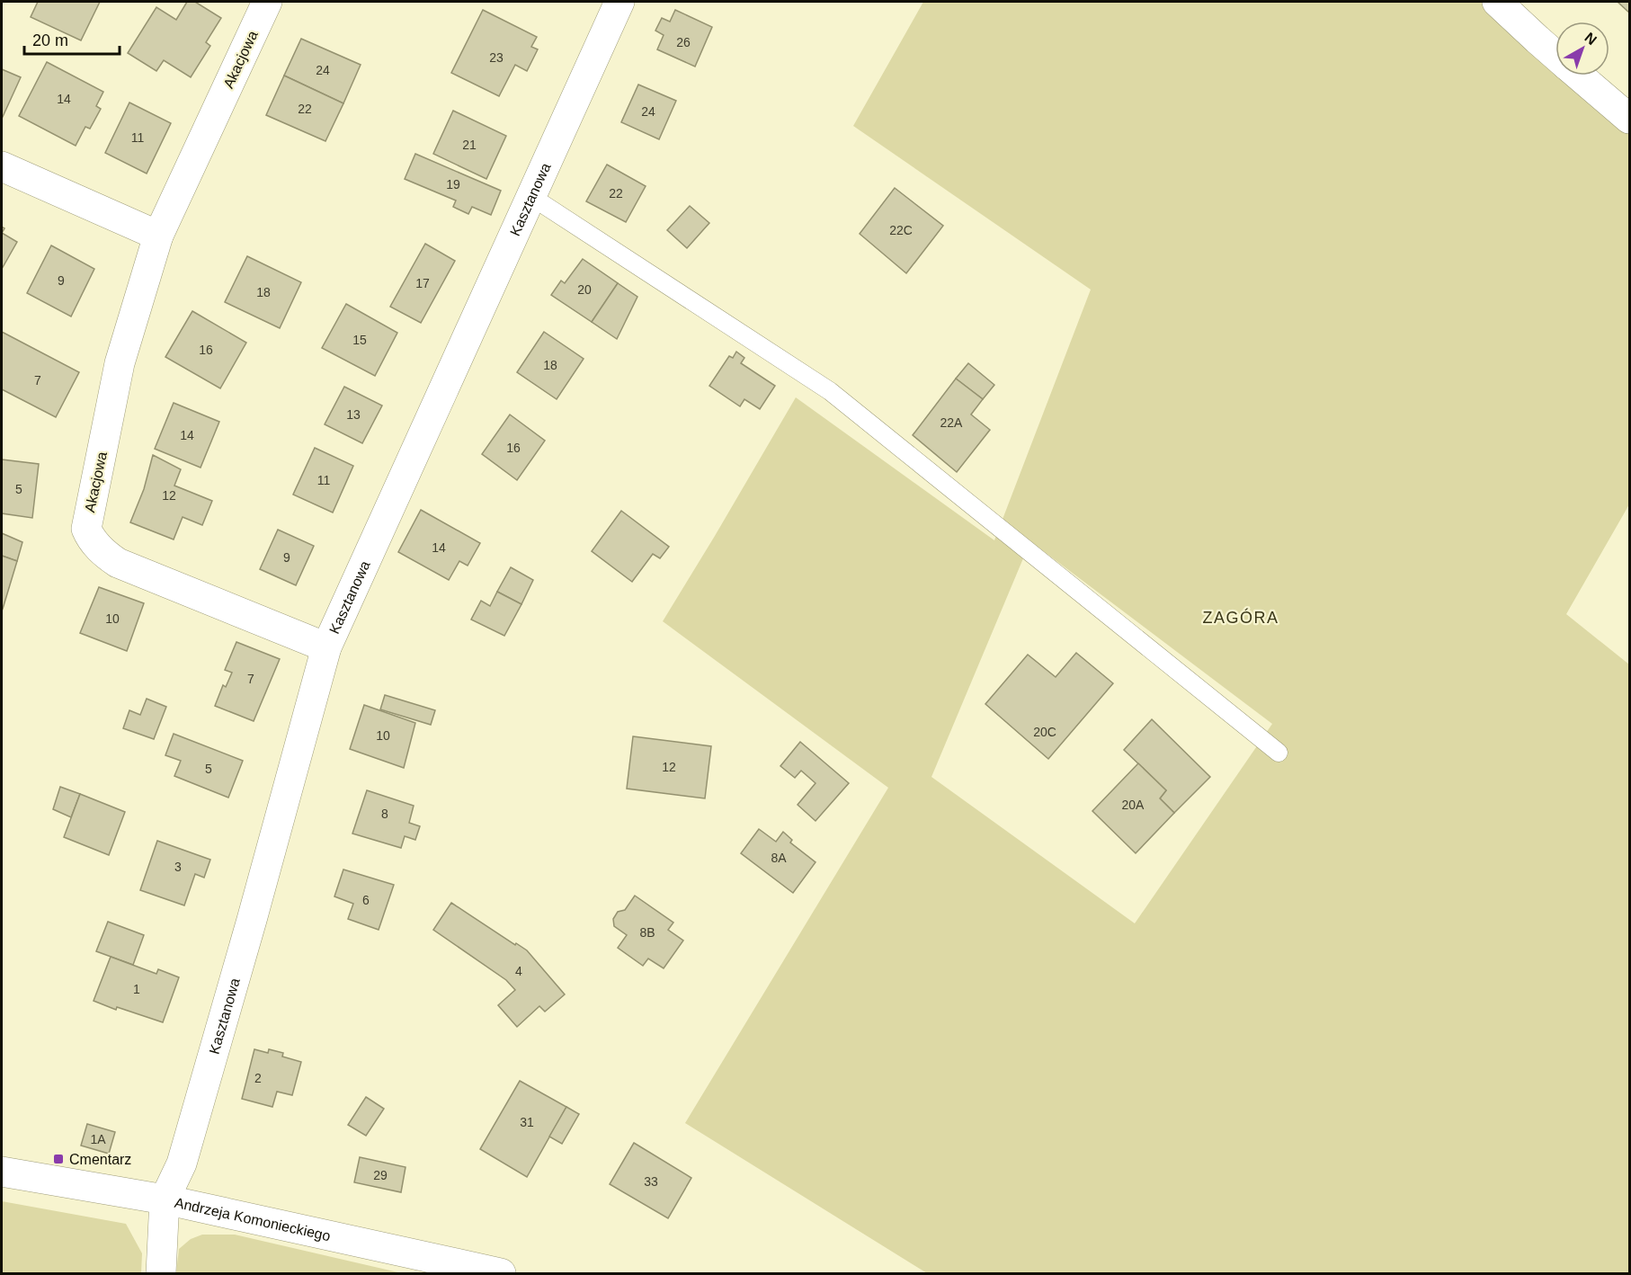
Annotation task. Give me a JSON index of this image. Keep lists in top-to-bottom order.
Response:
{
  "streets": {
    "street": ["Akacjowa", "Kasztanowa", "Andrzeja Komonieckiego"]
  },
  "crossings": [
    ["Akacjowa", "Kasztanowa"],
    ["Kasztanowa", "Andrzeja Komonieckiego"]
  ],
  "districts": ["ZAGÓRA"],
  "places": {
    "transit": ["Cmentarz"]
  },
  "house_numbers": [
    "26",
    "23",
    "24",
    "14",
    "22",
    "24",
    "11",
    "21",
    "19",
    "22",
    "22C",
    "9",
    "17",
    "20",
    "18",
    "15",
    "16",
    "18",
    "7",
    "13",
    "22A",
    "14",
    "16",
    "11",
    "5",
    "12",
    "14",
    "9",
    "10",
    "7",
    "20C",
    "10",
    "12",
    "5",
    "20A",
    "8",
    "8A",
    "3",
    "6",
    "8B",
    "4",
    "1",
    "2",
    "31",
    "1A",
    "29",
    "33"
  ],
  "scale_bar": "20 m",
  "north": "top right"
}
